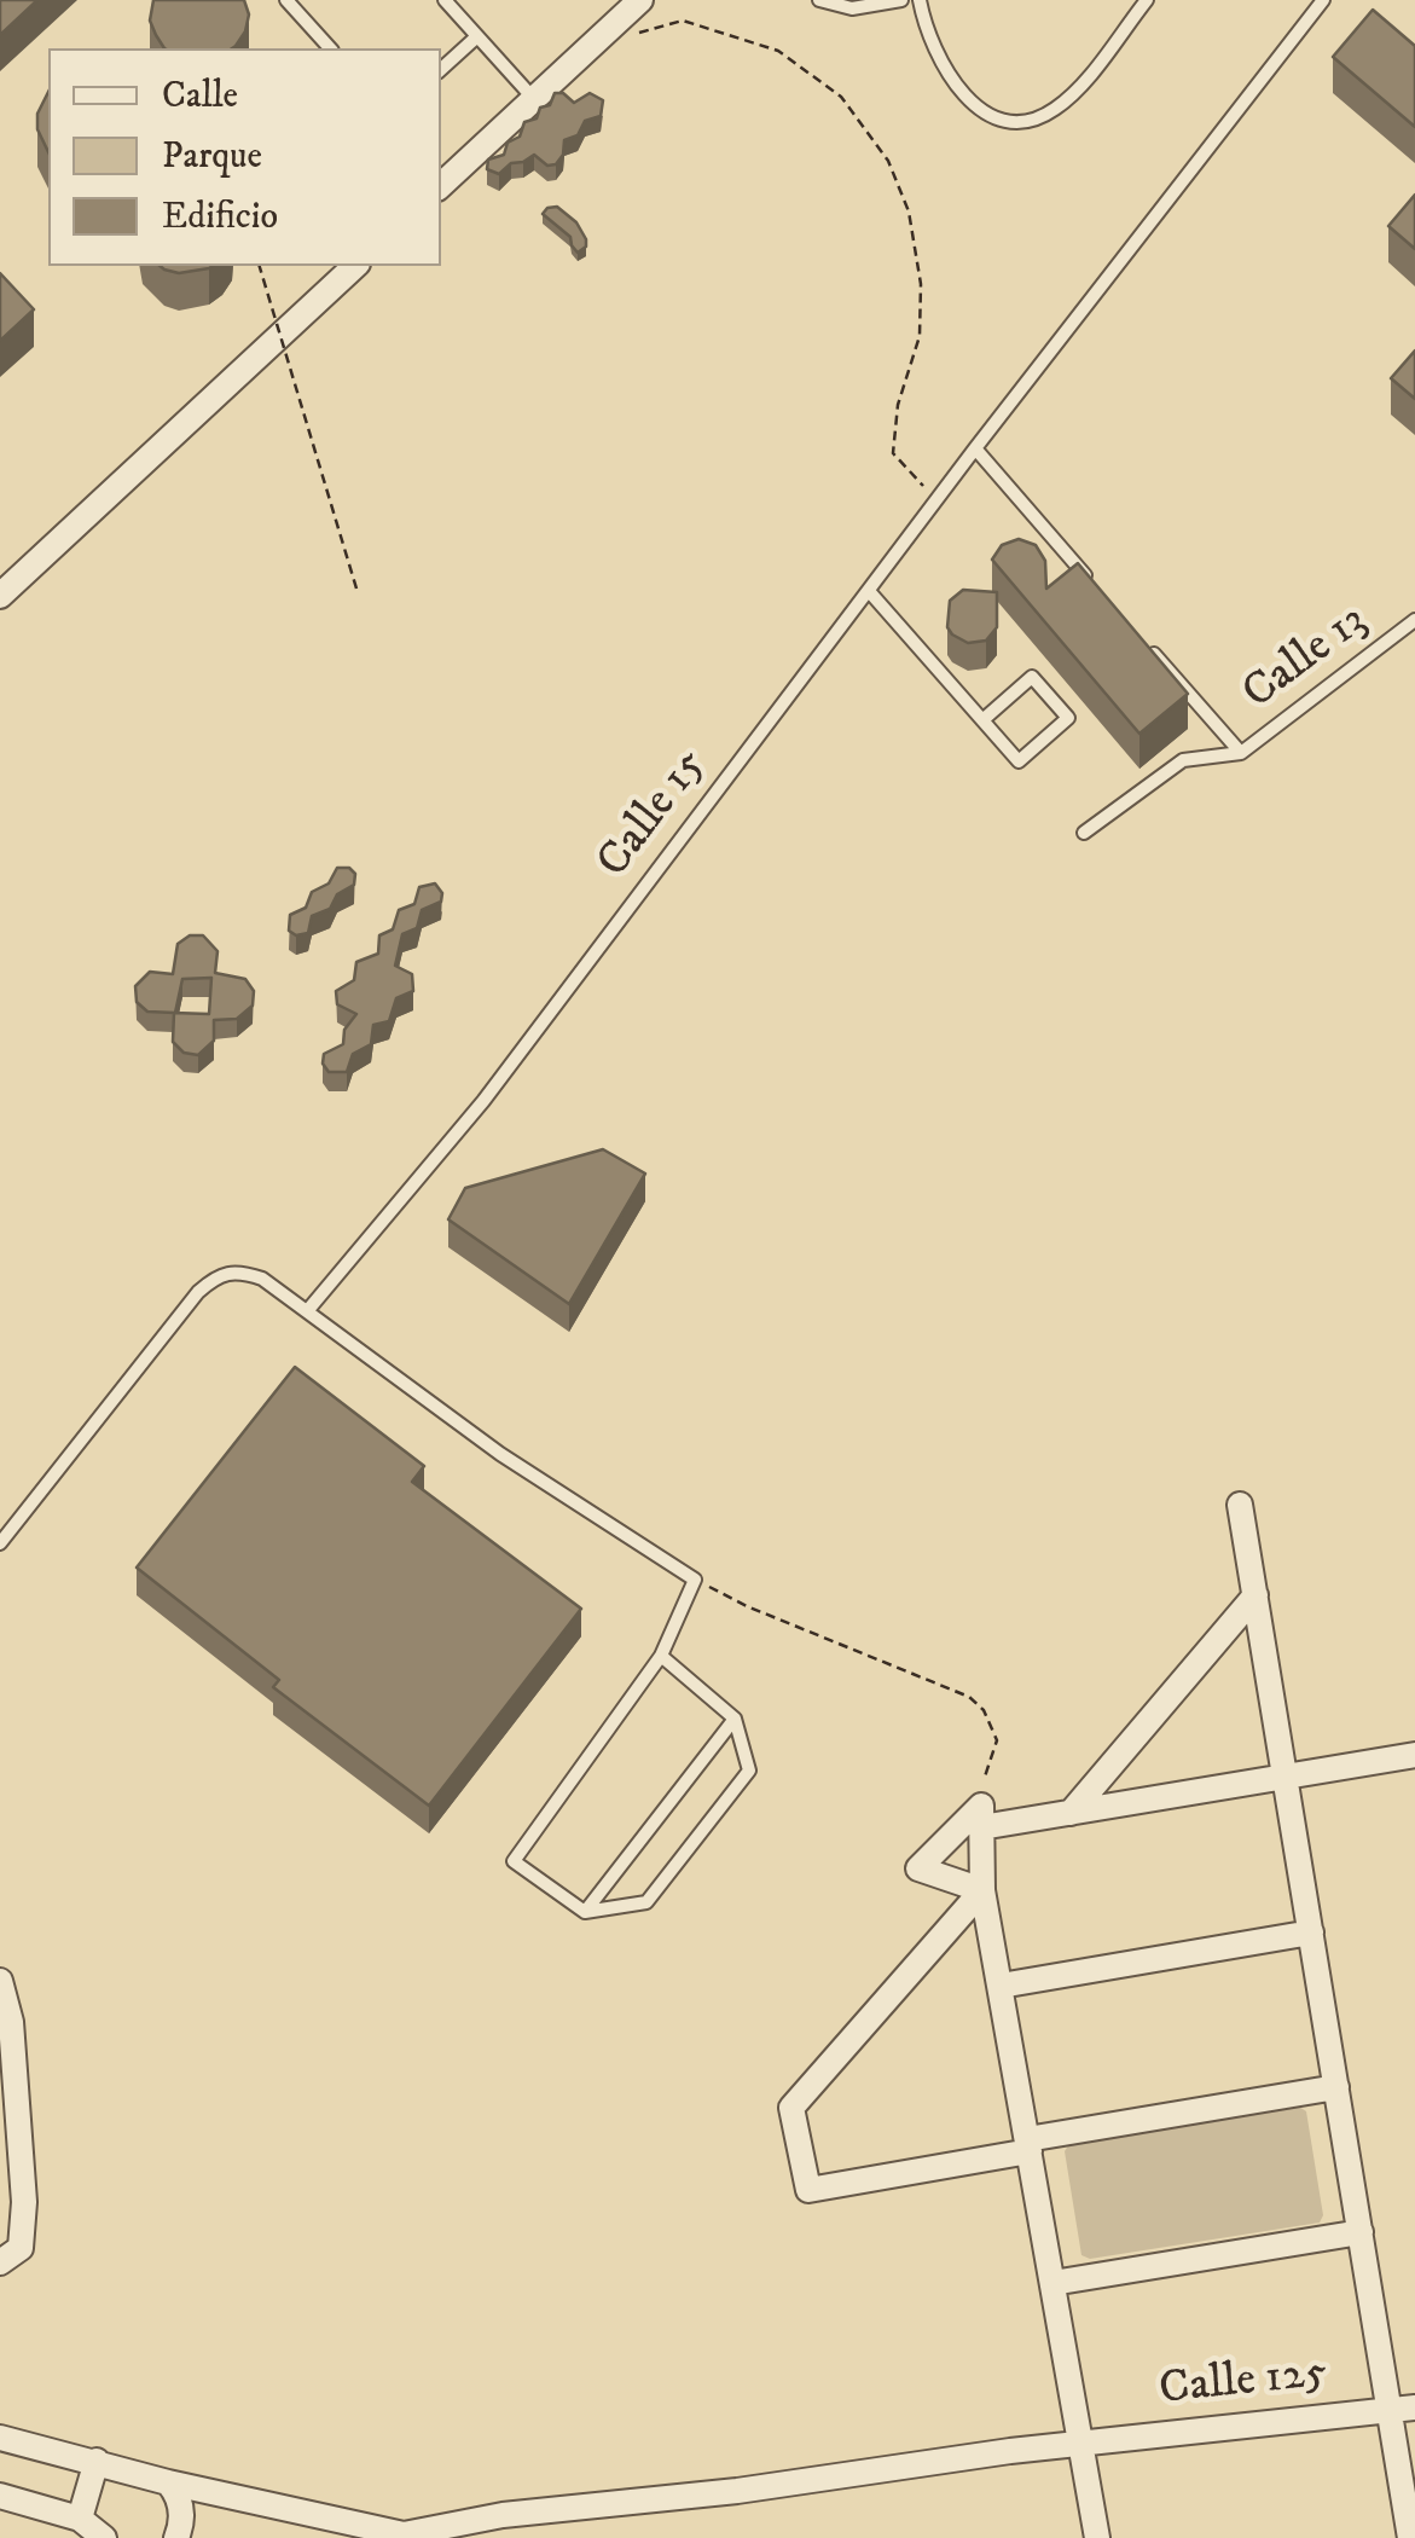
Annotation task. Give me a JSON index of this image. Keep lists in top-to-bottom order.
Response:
{
  "streets": {
    "street": ["Calle 125"],
    "lane": ["Calle 13", "Calle 15"]
  },
  "legend": ["Calle", "Parque", "Edificio"]
}
